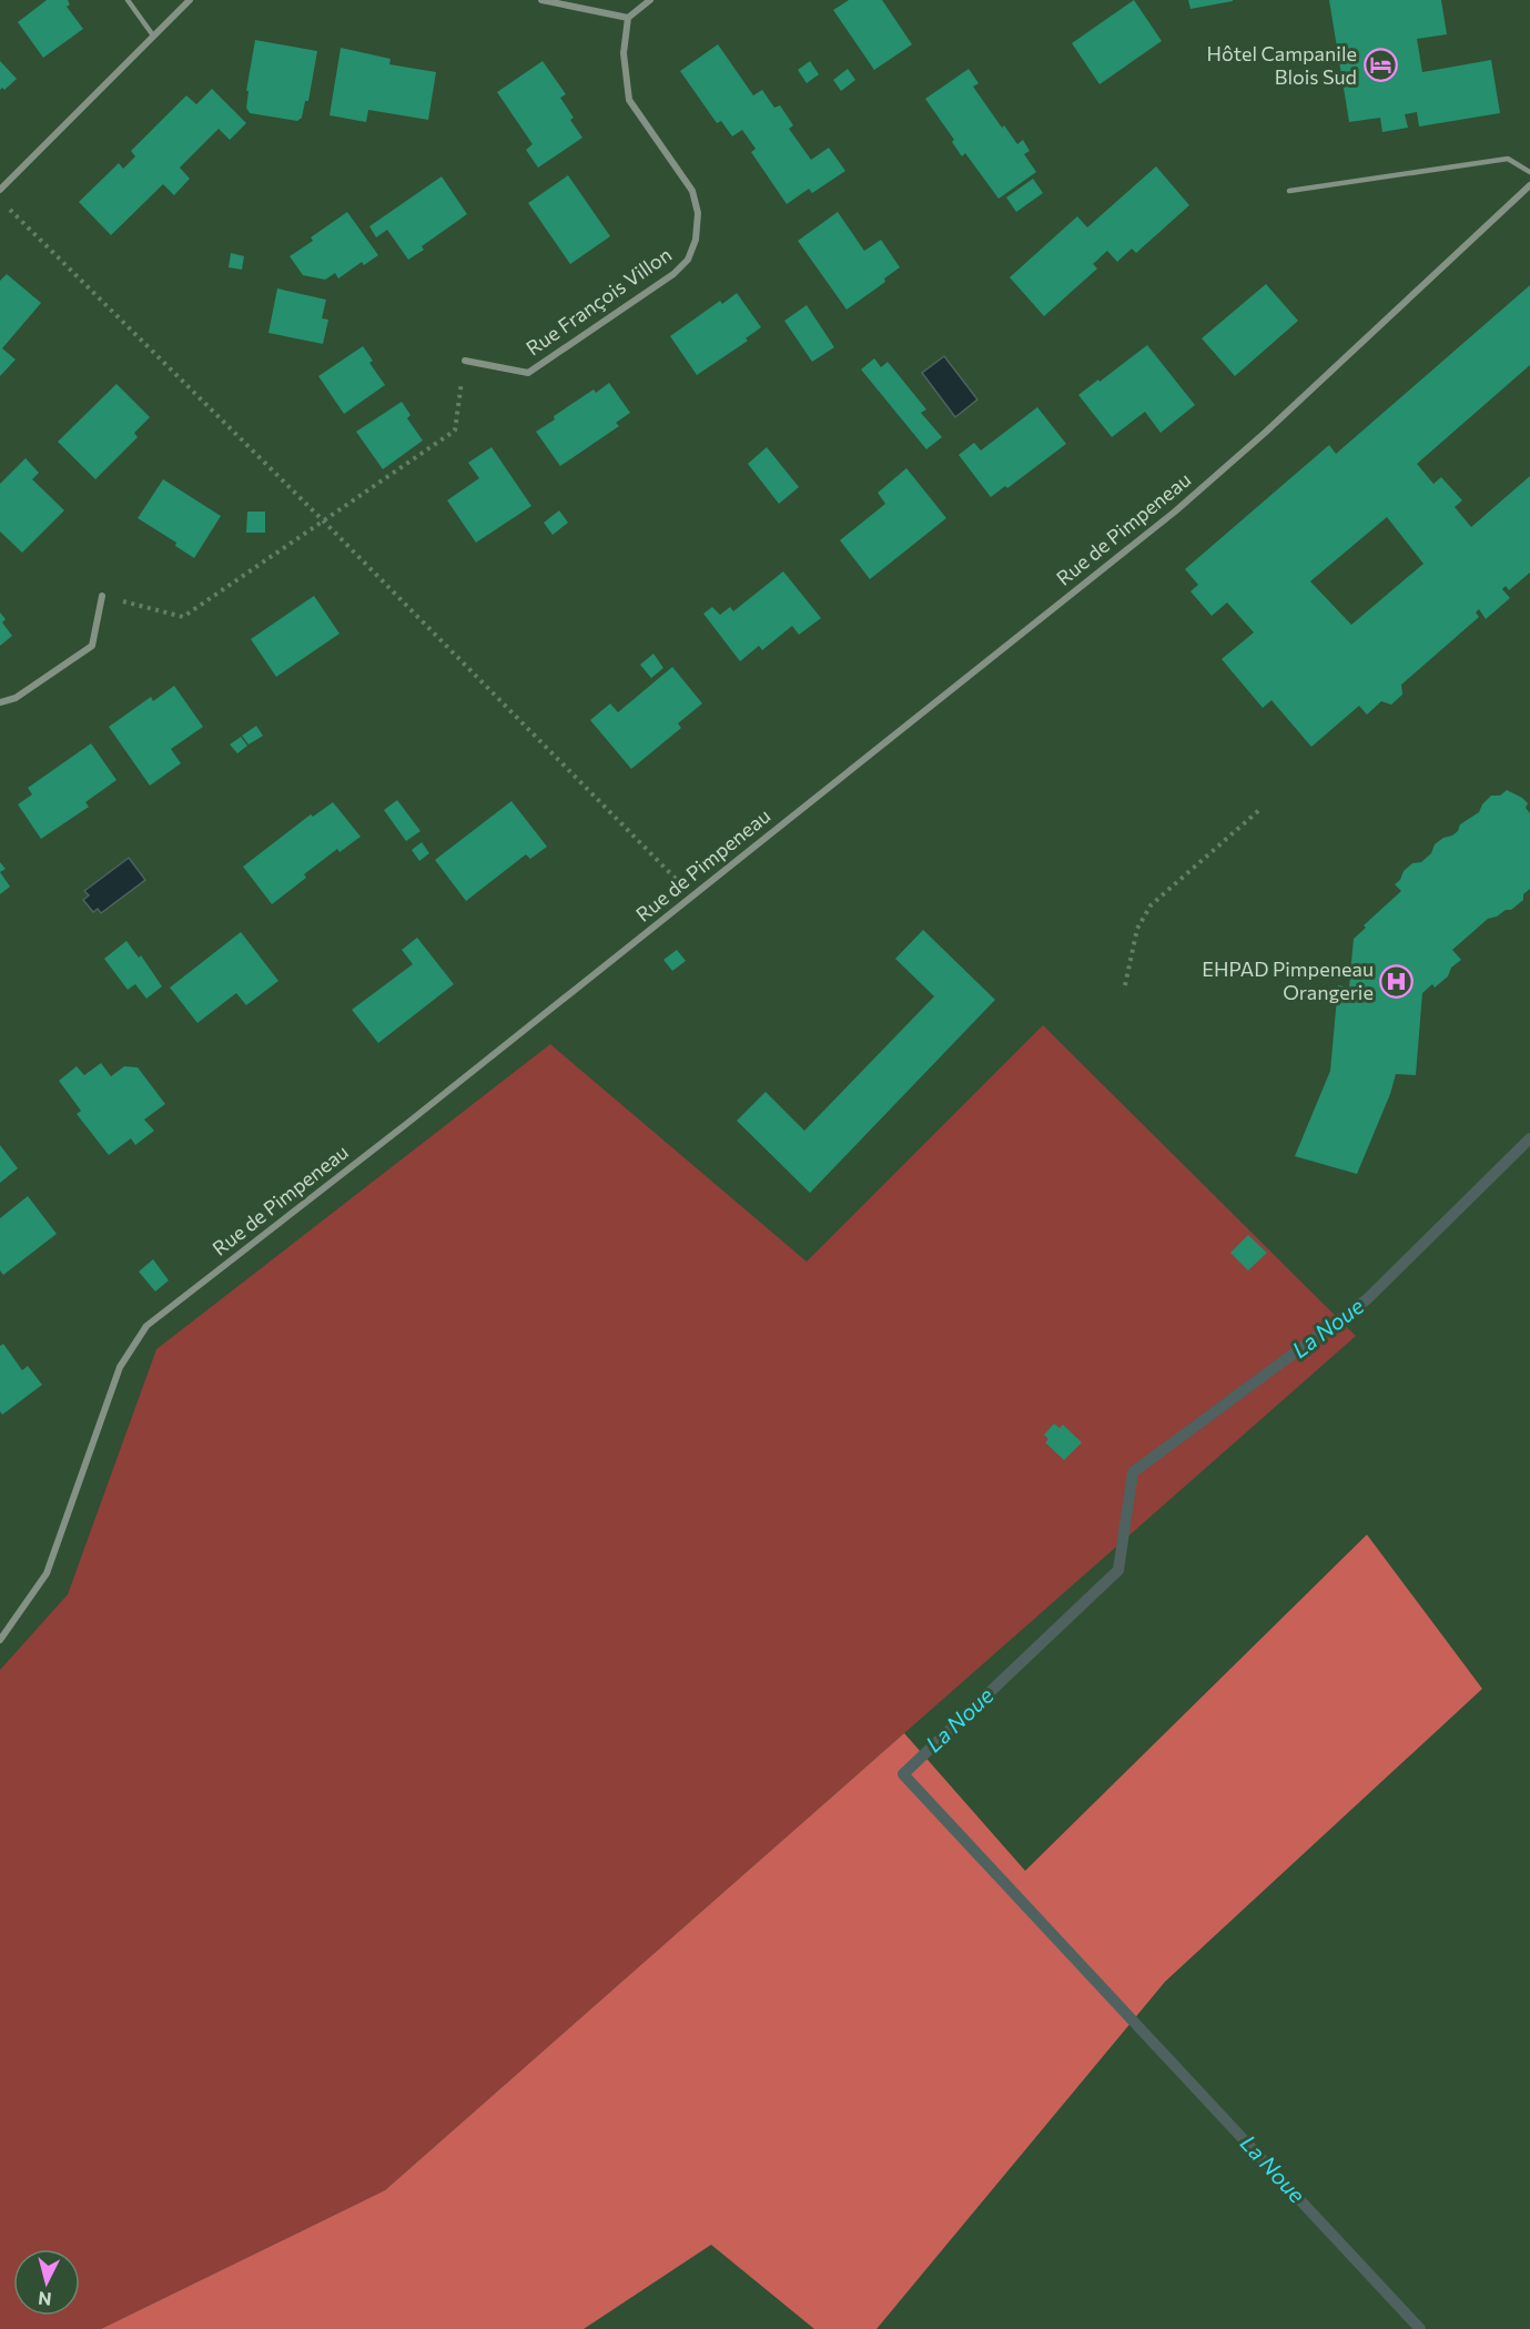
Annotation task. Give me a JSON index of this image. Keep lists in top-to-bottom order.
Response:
{
  "streets": {
    "street": ["Rue François Villon", "Rue de Pimpeneau"]
  },
  "water": ["La Noue"],
  "places": {
    "hotel": ["Hôtel Campanile Blois Sud"],
    "hospital": ["EHPAD Pimpeneau Orangerie"]
  },
  "north": "bottom"
}
